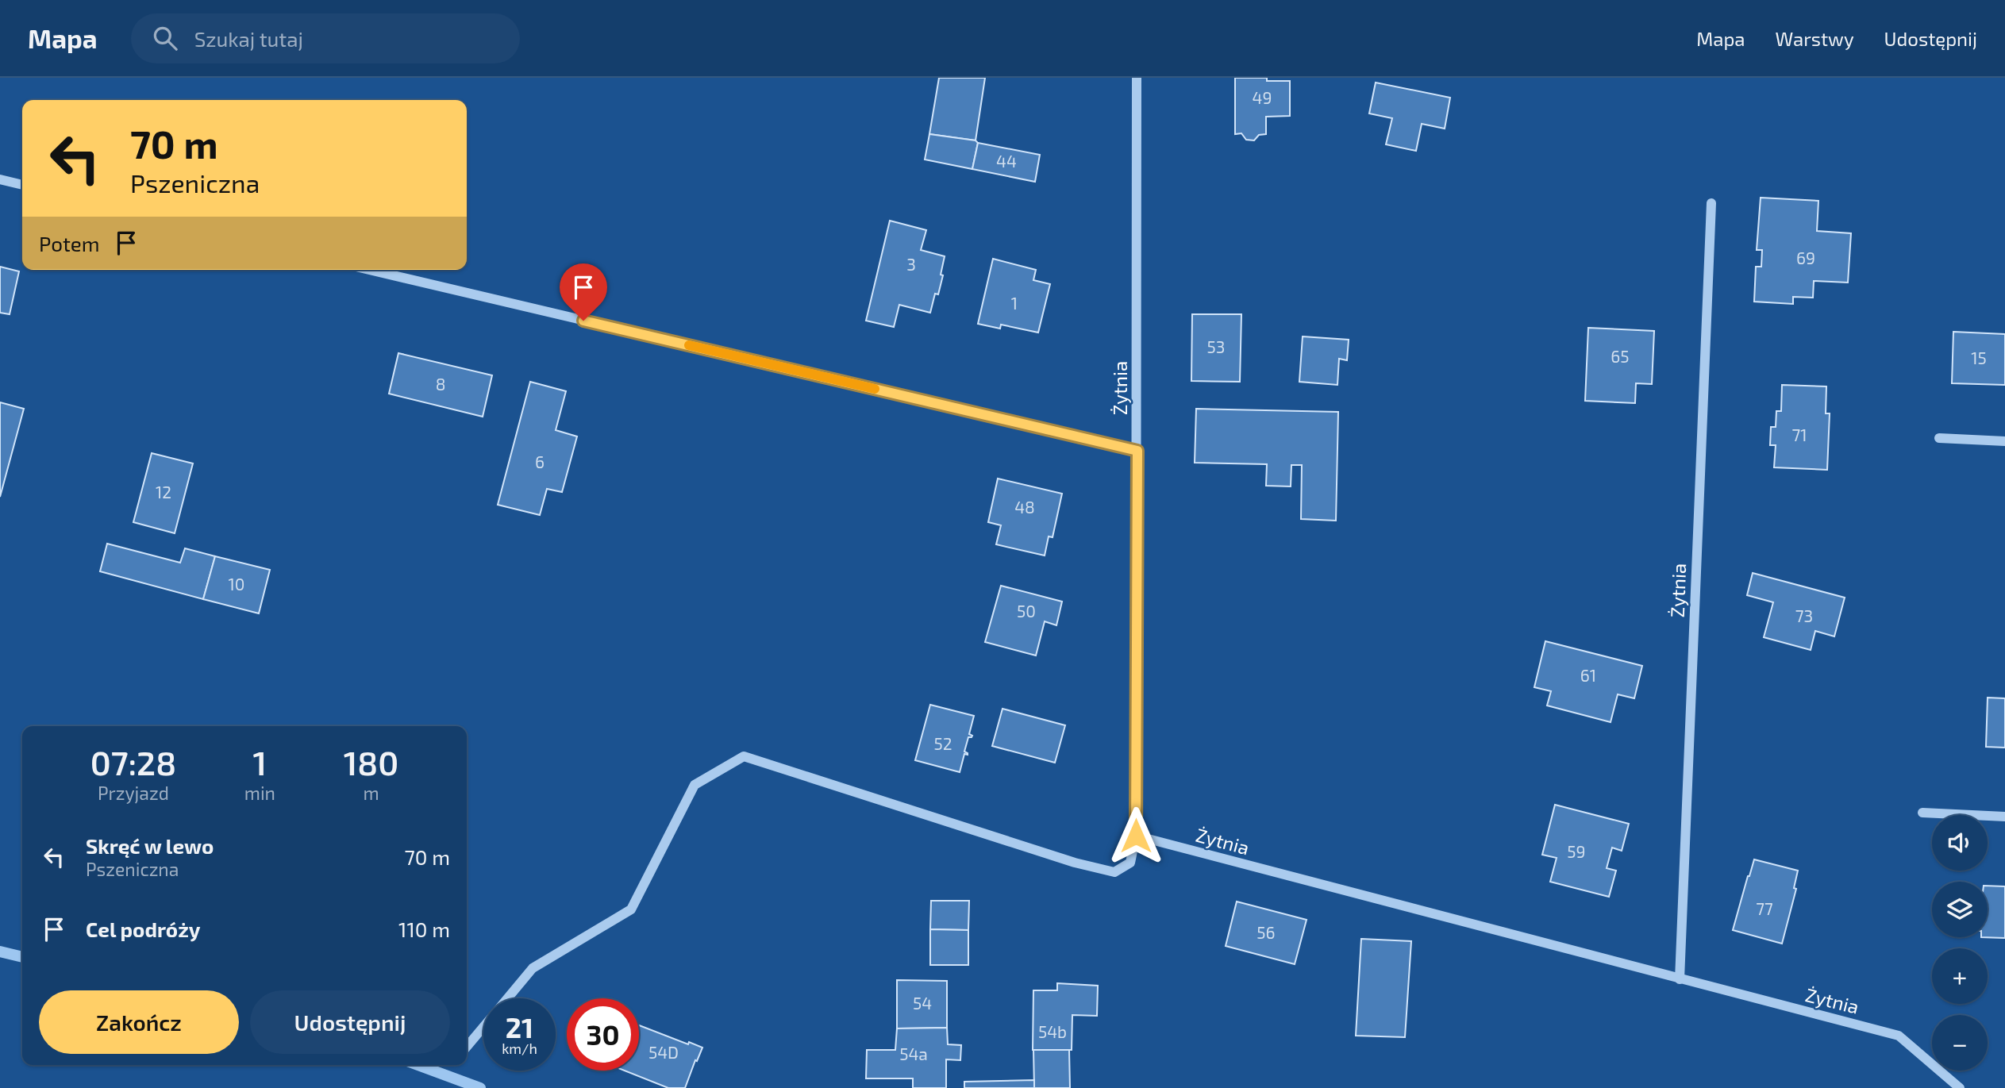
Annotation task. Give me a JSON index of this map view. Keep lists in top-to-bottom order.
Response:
{
  "streets": {
    "street": ["Żytnia"]
  },
  "house_numbers": [
    "49",
    "44",
    "69",
    "3",
    "1",
    "53",
    "65",
    "15",
    "8",
    "71",
    "6",
    "12",
    "48",
    "10",
    "50",
    "73",
    "61",
    "52",
    "59",
    "77",
    "56",
    "54",
    "54b",
    "54D",
    "54a"
  ],
  "page": {
    "header": "Mapa",
    "search": "Szukaj tutaj",
    "nav": ["Mapa", "Warstwy", "Udostępnij"],
    "turn": ["70 m", "Pszeniczna"],
    "then": "Potem",
    "eta": [
      "07:28",
      "Przyjazd",
      "1",
      "min",
      "180",
      "m"
    ],
    "map_buttons": ["+", "−"],
    "list": [
      {
        "name": "Skręć w lewo",
        "note": "Pszeniczna",
        "value": "70 m"
      },
      {
        "name": "Cel podróży",
        "value": "110 m"
      }
    ],
    "buttons": ["Zakończ", "Udostępnij"],
    "speed": "21 km/h",
    "limit": "30"
  }
}
